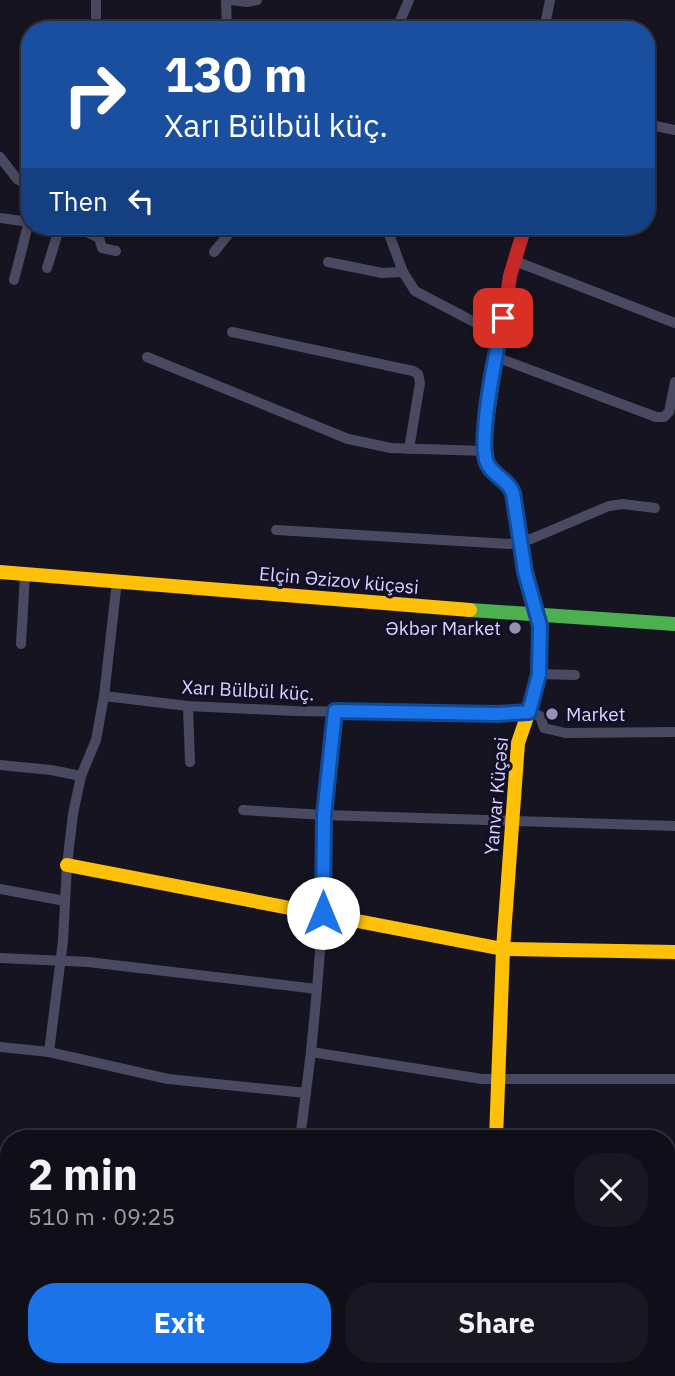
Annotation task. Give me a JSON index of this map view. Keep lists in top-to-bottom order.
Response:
{
  "streets": {
    "street": ["Elçin Əzizov küçəsi", "Xarı Bülbül küç.", "Yanvar Küçəsi"]
  },
  "crossings": [
    ["Elçin Əzizov küçəsi", "Yanvar Küçəsi"],
    ["Xarı Bülbül küç.", "Yanvar Küçəsi"]
  ],
  "places": ["Əkbər Market", "Market"],
  "page": {
    "turn": ["130 m", "Xarı Bülbül küç."],
    "then": "Then",
    "heading": ["2 min", "510 m · 09:25"],
    "buttons": ["Exit", "Share"]
  }
}
